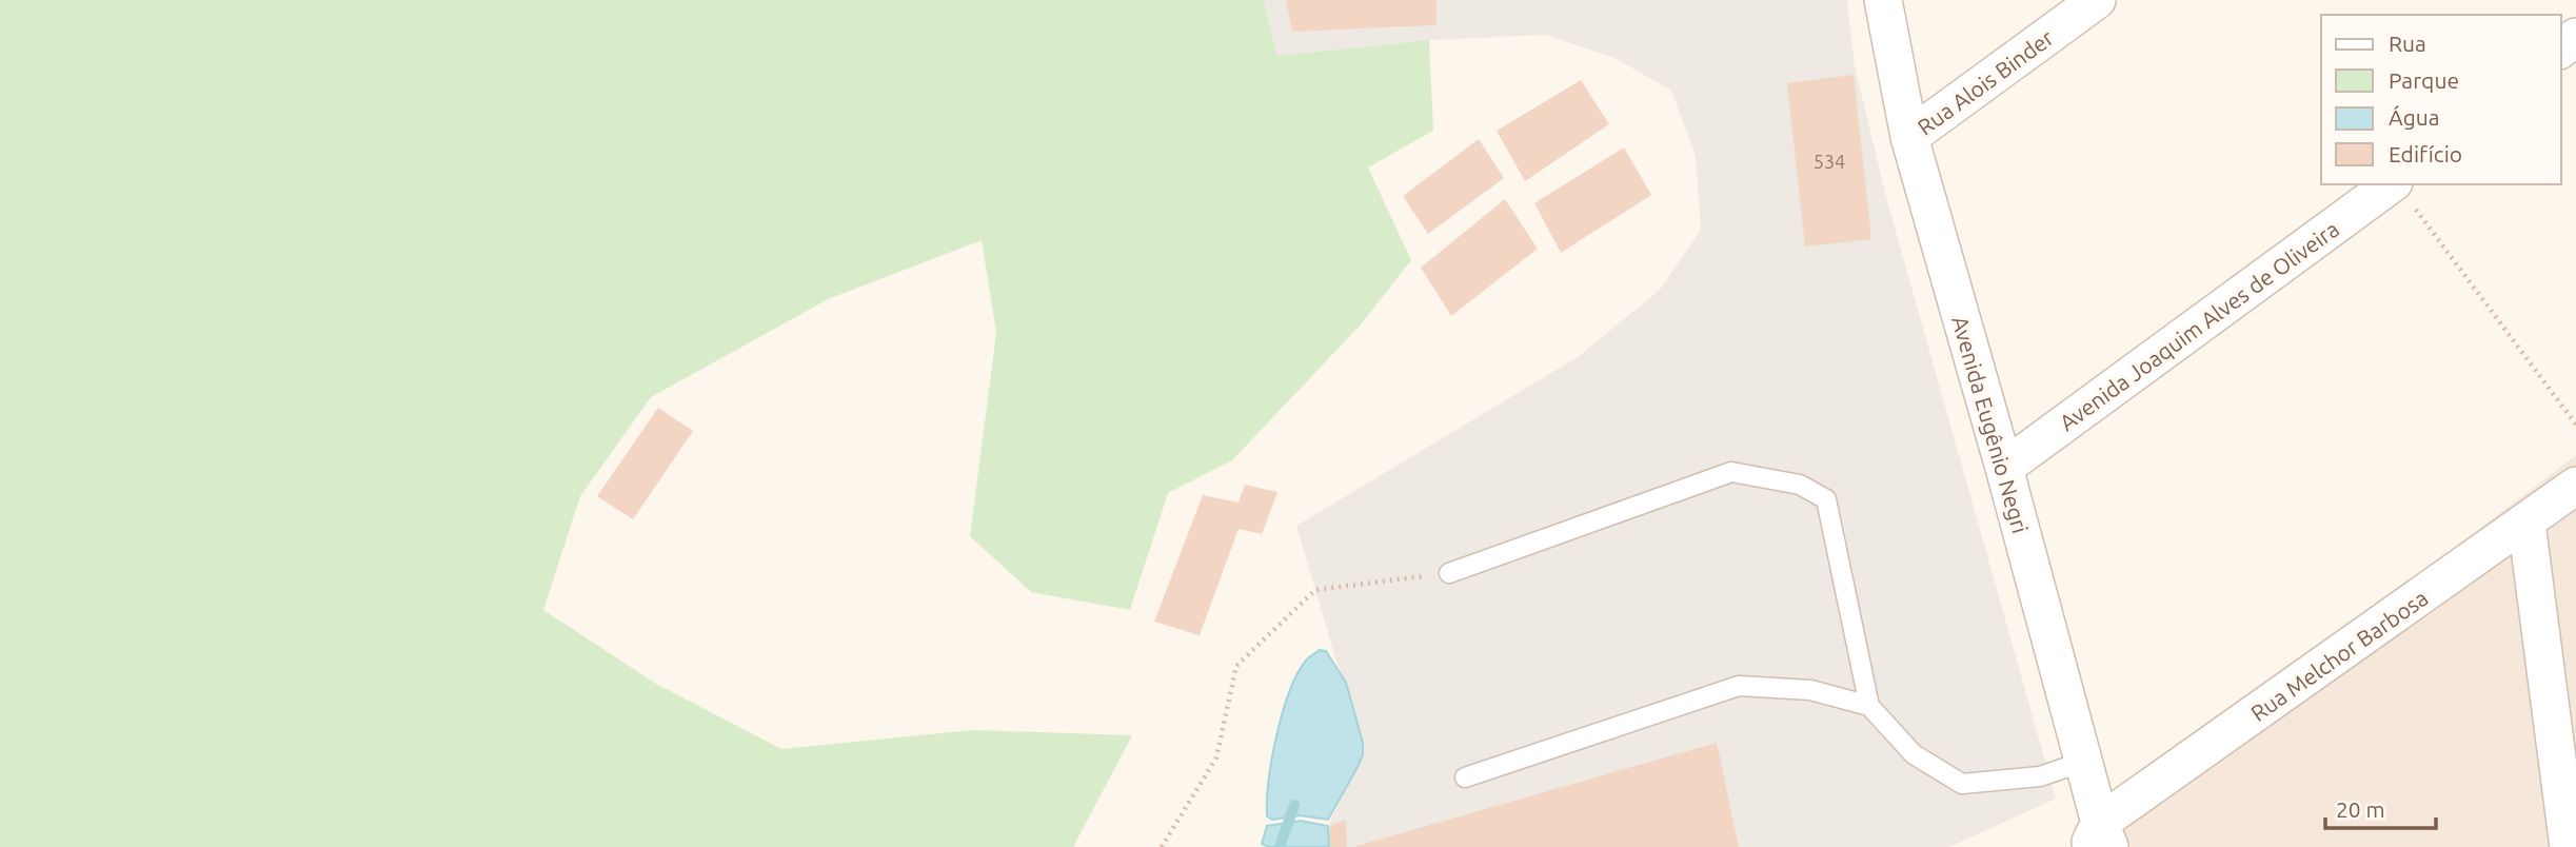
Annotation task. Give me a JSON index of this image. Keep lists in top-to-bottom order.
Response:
{
  "streets": {
    "street": [
      "Rua Alois Binder",
      "Avenida Joaquim Alves de Oliveira",
      "Avenida Eugênio Negri",
      "Rua Melchor Barbosa"
    ]
  },
  "crossings": [
    ["Rua Alois Binder", "Avenida Eugênio Negri"],
    ["Avenida Joaquim Alves de Oliveira", "Avenida Eugênio Negri"],
    ["Avenida Eugênio Negri", "Rua Melchor Barbosa"]
  ],
  "house_numbers": ["534"],
  "legend": [
    "Rua",
    "Parque",
    "Água",
    "Edifício"
  ],
  "scale_bar": "20 m"
}
